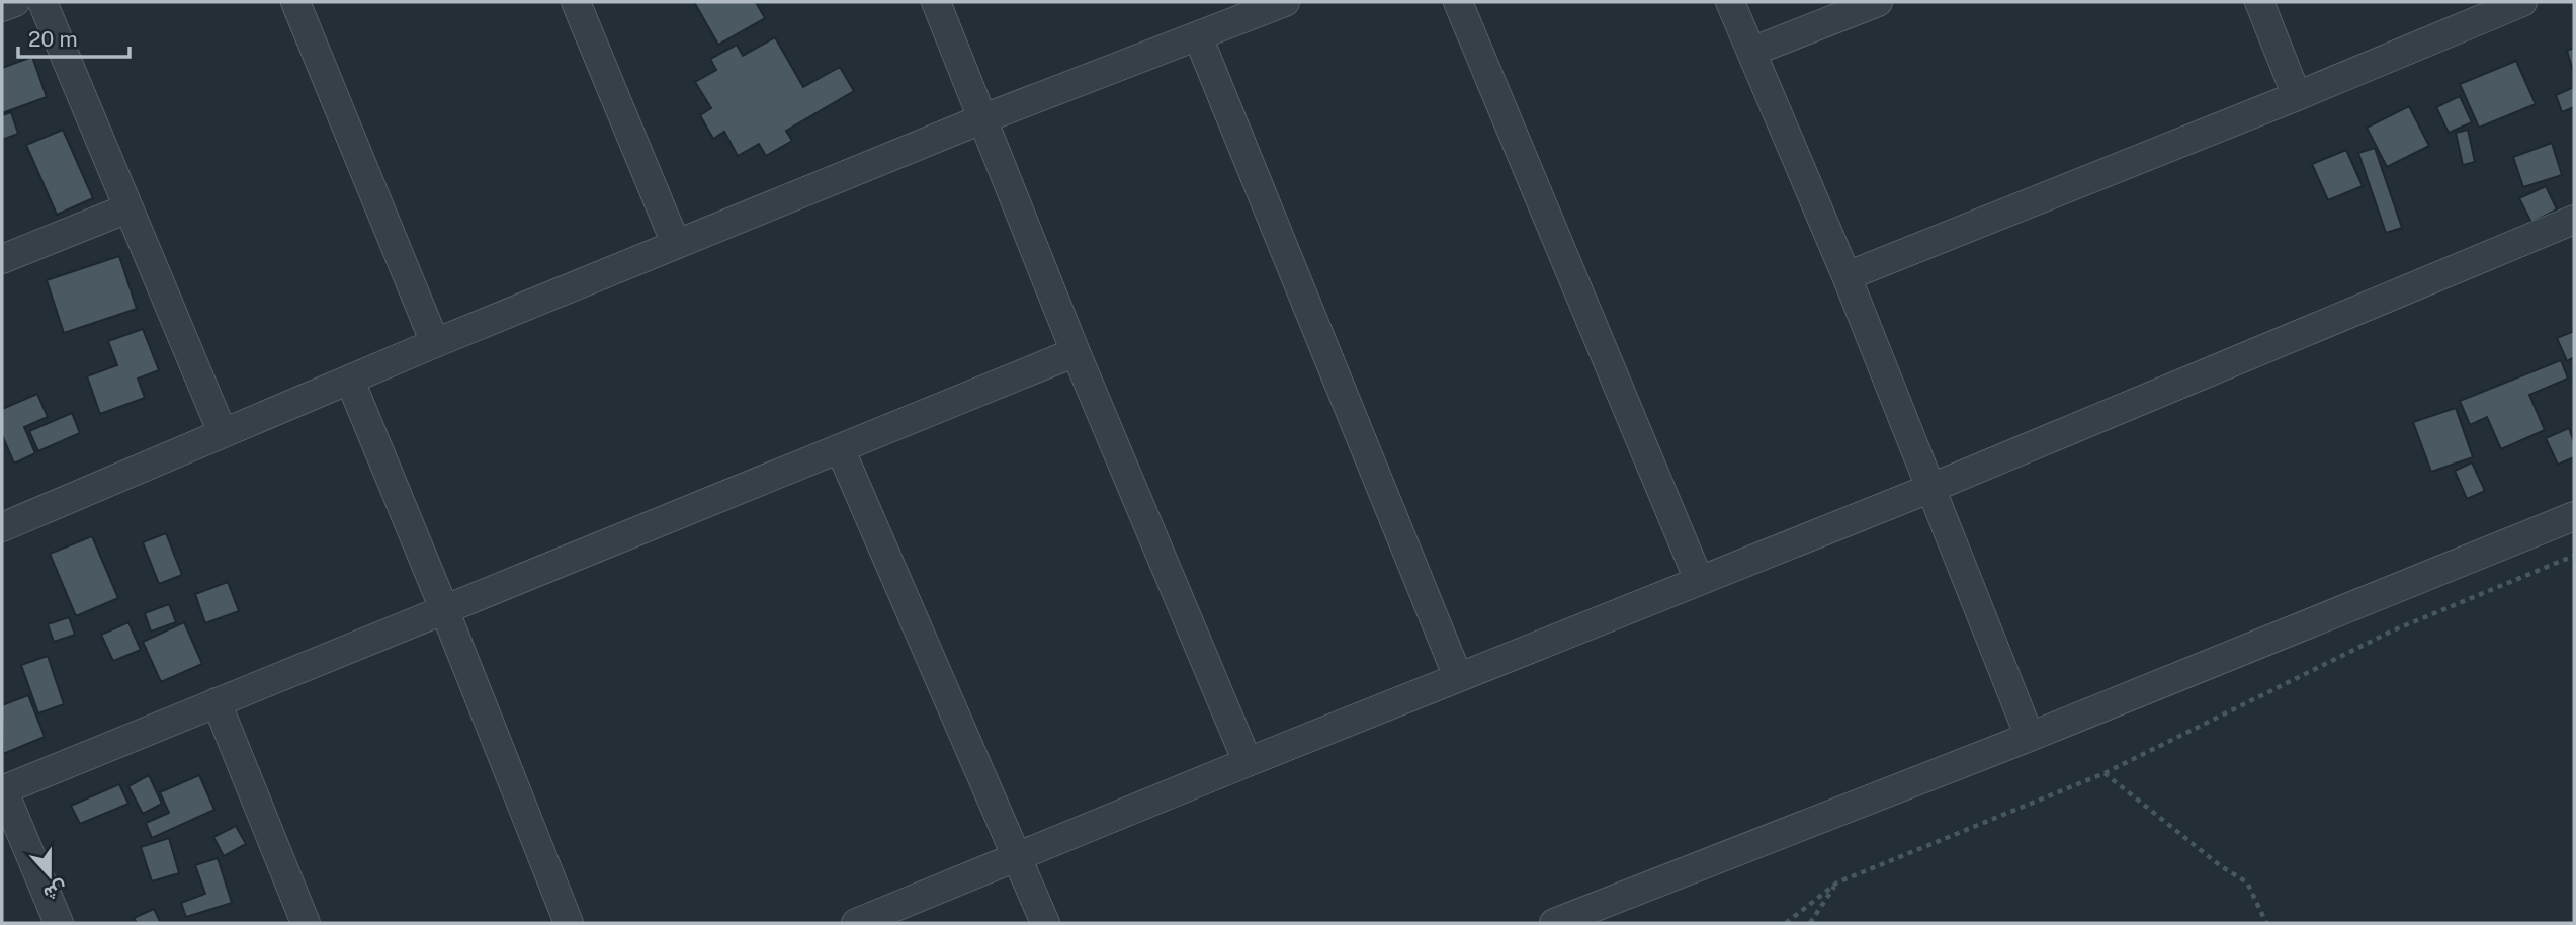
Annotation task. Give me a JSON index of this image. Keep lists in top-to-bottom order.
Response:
{
  "scale_bar": "20 m",
  "north": "bottom"
}
